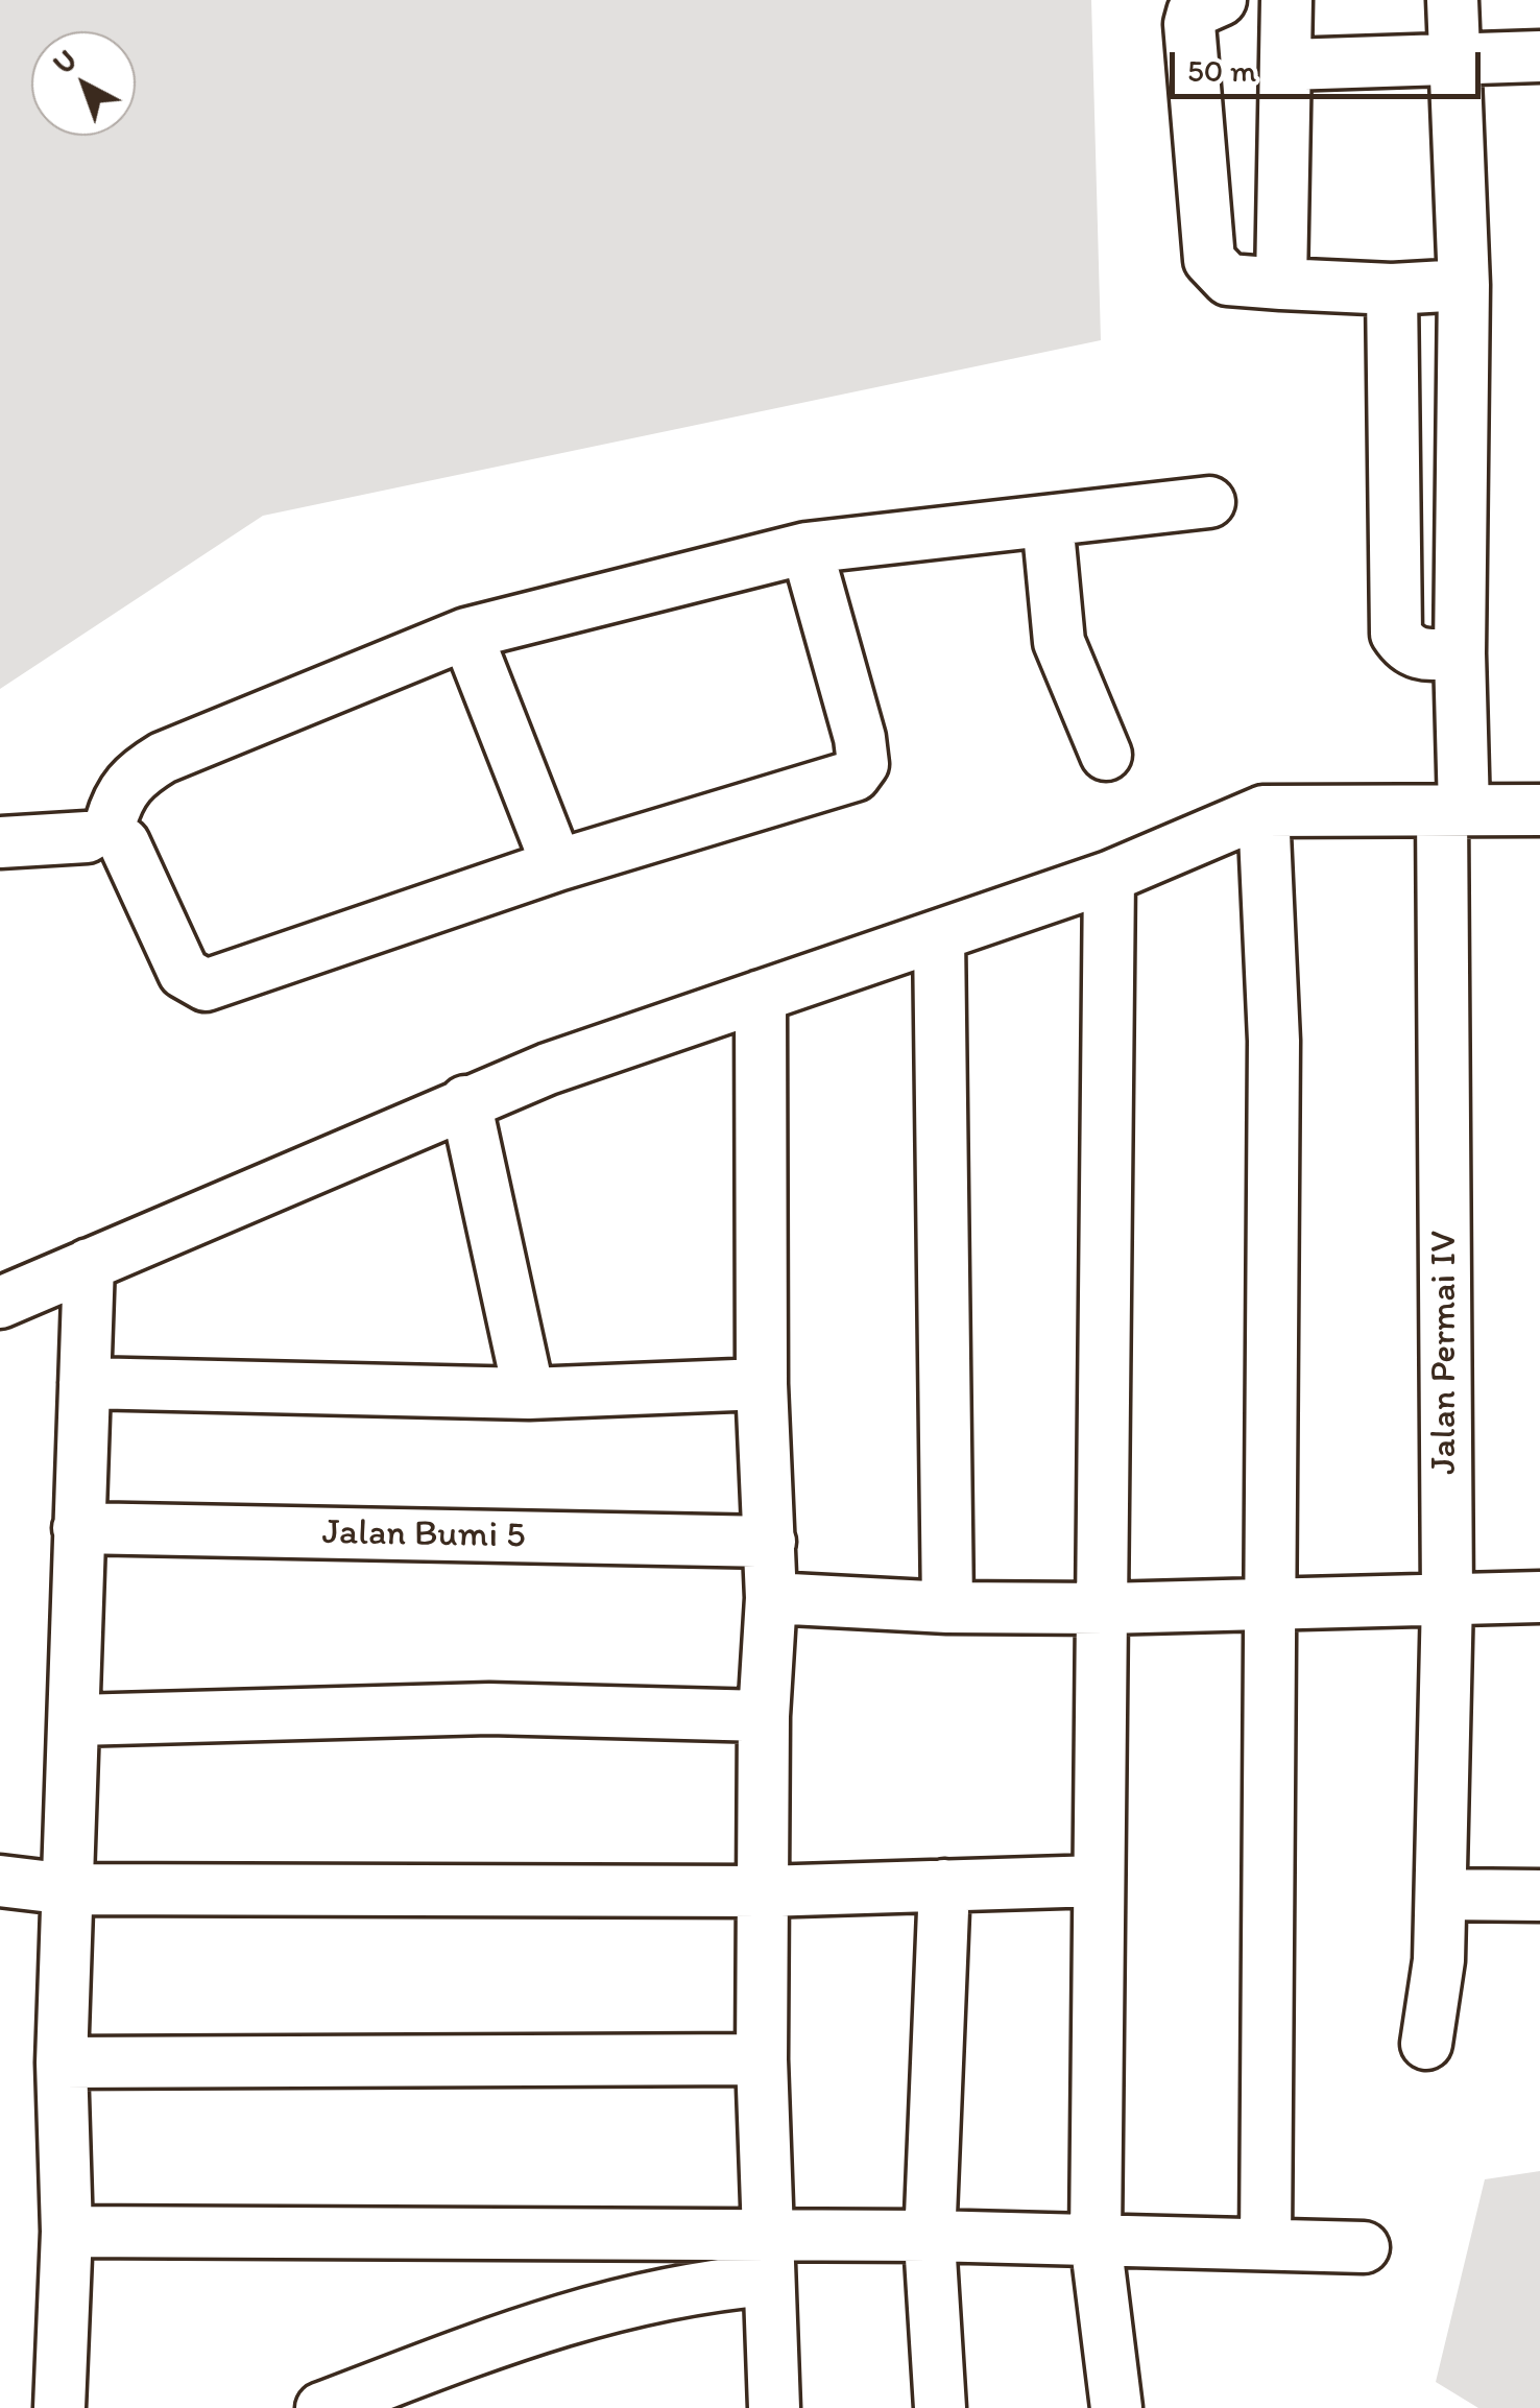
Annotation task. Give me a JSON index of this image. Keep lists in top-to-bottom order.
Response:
{
  "streets": {
    "street": ["Jalan Permai IV", "Jalan Bumi 5"]
  },
  "scale_bar": "50 m",
  "north": "top left"
}
